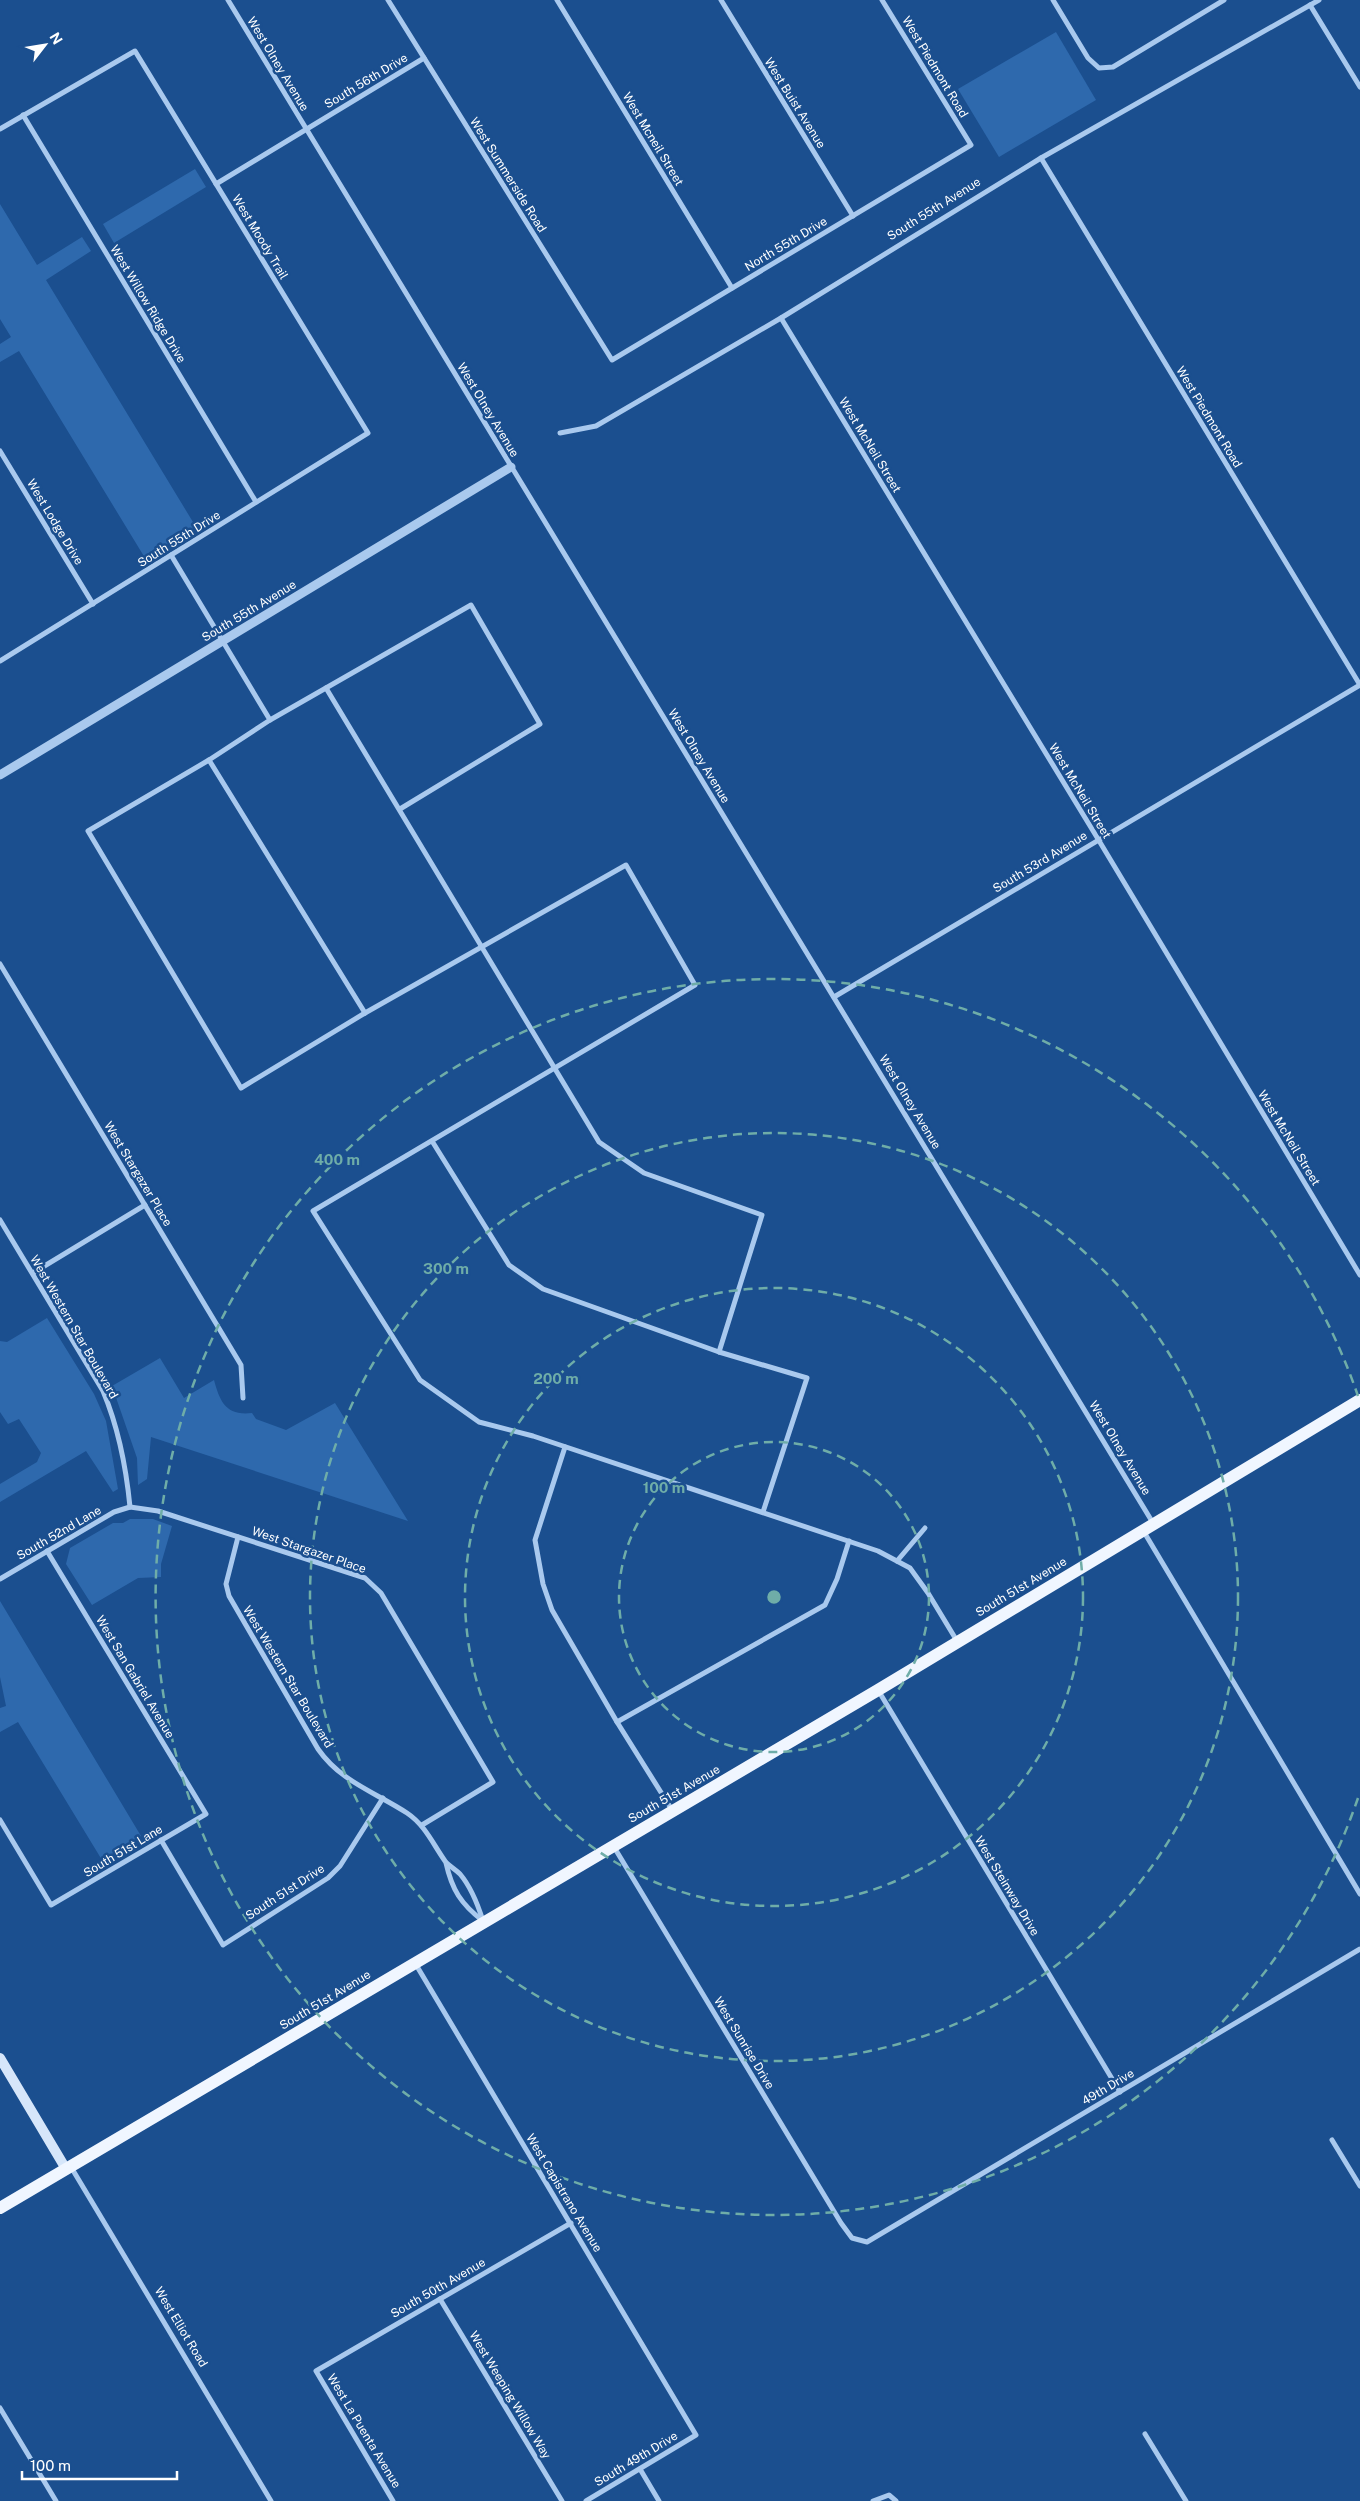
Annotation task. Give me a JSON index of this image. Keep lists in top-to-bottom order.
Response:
{
  "streets": {
    "main road": ["South 51st Avenue", "West Elliot Road"],
    "street": [
      "West Olney Avenue",
      "West Piedmont Road",
      "South 56th Drive",
      "West Buist Avenue",
      "West Mcneil Street",
      "West Summerside Road",
      "South 55th Avenue",
      "West Moody Trail",
      "North 55th Drive",
      "West Willow Ridge Drive",
      "West McNeil Street",
      "West Lodge Drive",
      "South 55th Drive",
      "South 53rd Avenue",
      "West Stargazer Place",
      "West Western Star Boulevard",
      "South 52nd Lane",
      "West San Gabriel Avenue",
      "South 51st Lane",
      "West Steinway Drive",
      "South 51st Drive",
      "West Sunrise Drive",
      "49th Drive",
      "West Capistrano Avenue",
      "South 50th Avenue",
      "West Weeping Willow Way",
      "West La Puenta Avenue",
      "South 49th Drive"
    ]
  },
  "crossings": [
    ["West Olney Avenue", "South 56th Drive"],
    ["West Olney Avenue", "South 55th Avenue"],
    ["West Olney Avenue", "South 53rd Avenue"],
    ["West Olney Avenue", "South 51st Avenue"],
    ["West Piedmont Road", "South 55th Avenue"],
    ["West Piedmont Road", "North 55th Drive"],
    ["West Piedmont Road", "South 53rd Avenue"],
    ["South 56th Drive", "West Summerside Road"],
    ["South 56th Drive", "West Moody Trail"],
    ["West Buist Avenue", "North 55th Drive"],
    ["West Mcneil Street", "North 55th Drive"],
    ["West Summerside Road", "North 55th Drive"],
    ["South 55th Avenue", "West McNeil Street"],
    ["West Moody Trail", "West Willow Ridge Drive"],
    ["West Moody Trail", "South 55th Drive"],
    ["West Willow Ridge Drive", "South 55th Drive"],
    ["West McNeil Street", "South 53rd Avenue"],
    ["West Lodge Drive", "South 55th Drive"],
    ["West Stargazer Place", "West Western Star Boulevard"],
    ["West Stargazer Place", "South 52nd Lane"],
    ["West Western Star Boulevard", "South 52nd Lane"],
    ["West Western Star Boulevard", "South 51st Avenue"],
    ["West Western Star Boulevard", "South 51st Drive"],
    ["South 52nd Lane", "West San Gabriel Avenue"],
    ["South 51st Avenue", "West Steinway Drive"],
    ["South 51st Avenue", "West Sunrise Drive"],
    ["South 51st Avenue", "West Capistrano Avenue"],
    ["South 51st Avenue", "West Elliot Road"],
    ["West San Gabriel Avenue", "South 51st Lane"],
    ["South 51st Lane", "South 51st Drive"],
    ["West Steinway Drive", "49th Drive"],
    ["West Sunrise Drive", "49th Drive"],
    ["West Capistrano Avenue", "South 50th Avenue"],
    ["West Capistrano Avenue", "South 49th Drive"],
    ["South 50th Avenue", "West Weeping Willow Way"],
    ["South 50th Avenue", "West La Puenta Avenue"]
  ],
  "scale_bar": "100 m",
  "north": "top right",
  "rings": [
    "400 m",
    "300 m",
    "200 m",
    "100 m"
  ]
}
